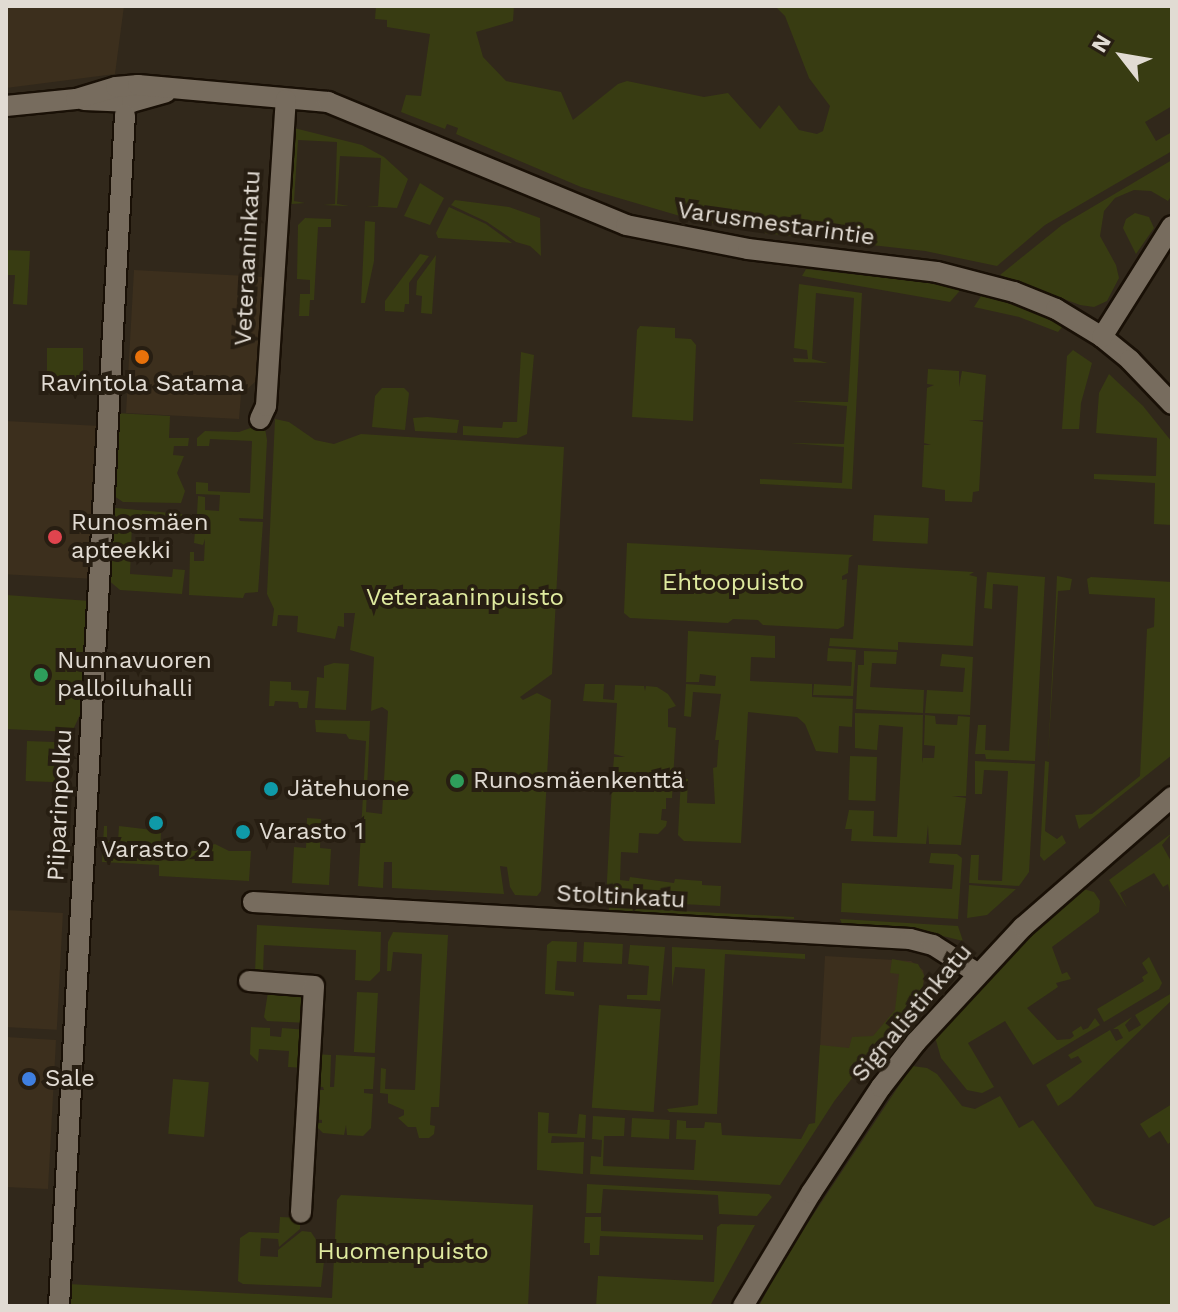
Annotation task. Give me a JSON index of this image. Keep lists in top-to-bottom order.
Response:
{
  "streets": {
    "street": [
      "Varusmestarintie",
      "Veteraaninkatu",
      "Piiparinpolku",
      "Stoltinkatu",
      "Signalistinkatu"
    ]
  },
  "crossings": [
    ["Varusmestarintie", "Veteraaninkatu"],
    ["Stoltinkatu", "Signalistinkatu"]
  ],
  "parks": ["Ehtoopuisto", "Veteraaninpuisto", "Huomenpuisto"],
  "places": [
    "Ravintola Satama",
    "Runosmäen apteekki",
    "Nunnavuoren palloiluhalli",
    "Runosmäenkenttä",
    "Jätehuone",
    "Varasto 2",
    "Varasto 1",
    "Sale"
  ],
  "north": "top left"
}
